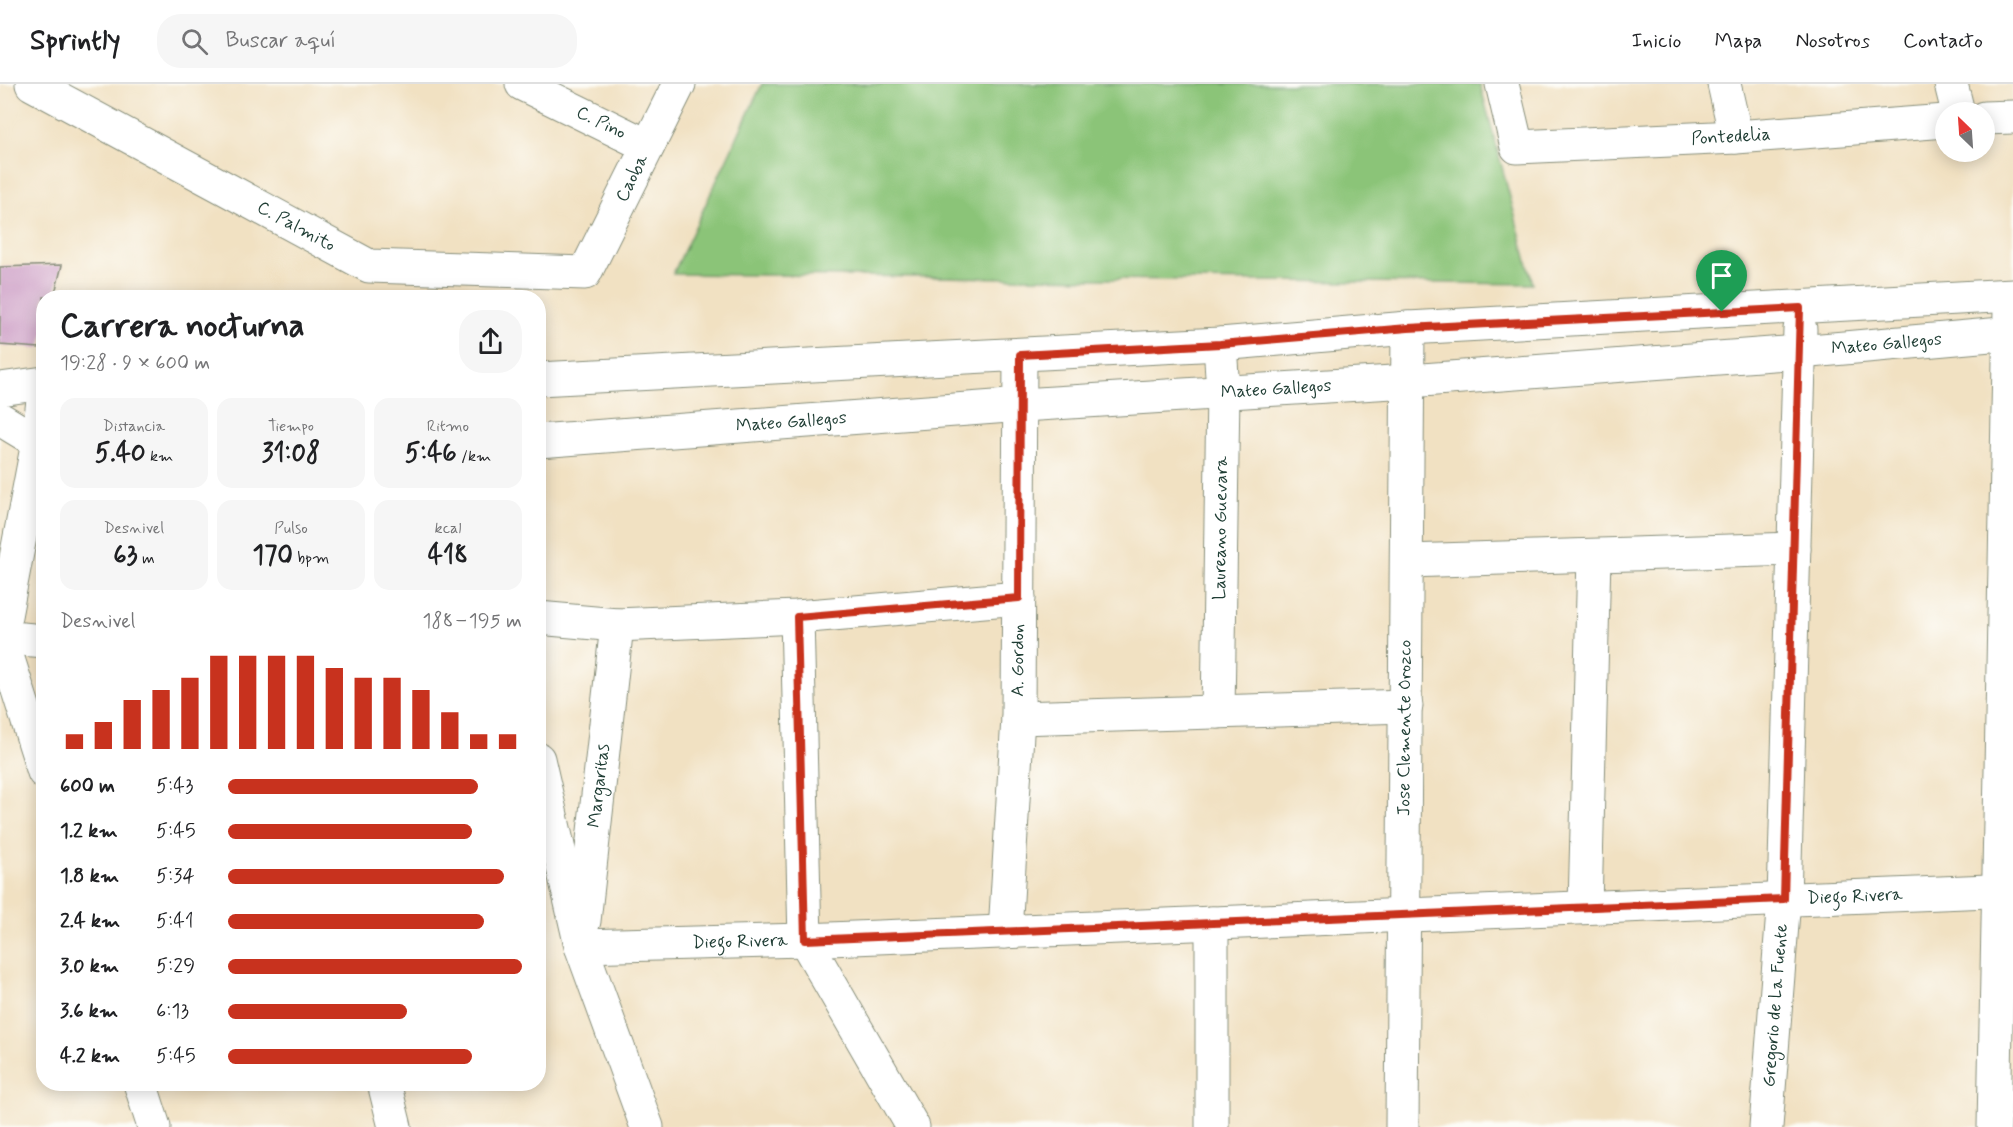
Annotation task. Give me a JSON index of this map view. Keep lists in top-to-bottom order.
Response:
{
  "streets": {
    "street": [
      "C. Pino",
      "Pontedelia",
      "Caoba",
      "C. Palmito",
      "Mateo Gallegos",
      "Laureano Guevara",
      "A. Gordon",
      "Jose Clemente Orozco",
      "Margaritas",
      "Diego Rivera",
      "Gregorio de La Fuente"
    ]
  },
  "crossings": [
    ["C. Pino", "Caoba"],
    ["Caoba", "C. Palmito"],
    ["Mateo Gallegos", "Laureano Guevara"],
    ["Mateo Gallegos", "A. Gordon"],
    ["Mateo Gallegos", "Jose Clemente Orozco"],
    ["Mateo Gallegos", "Gregorio de La Fuente"],
    ["A. Gordon", "Diego Rivera"],
    ["Jose Clemente Orozco", "Diego Rivera"],
    ["Margaritas", "Diego Rivera"],
    ["Diego Rivera", "Gregorio de La Fuente"]
  ],
  "north": "top left",
  "page": {
    "header": "Sprintly",
    "search": "Buscar aquí",
    "nav": [
      "Inicio",
      "Mapa",
      "Nosotros",
      "Contacto"
    ],
    "heading": ["Carrera nocturna", "19:28 · 9 × 600 m"],
    "stats": [
      ["Distancia", "5.40 km"],
      ["Tiempo", "31:08"],
      ["Ritmo", "5:46 /km"],
      ["Desnivel", "63 m"],
      ["Pulso", "170 bpm"],
      ["kcal", "418"]
    ],
    "chart": ["Desnivel", "188–195 m"],
    "list": [
      {
        "name": "600 m",
        "note": "5:43"
      },
      {
        "name": "1.2 km",
        "note": "5:45"
      },
      {
        "name": "1.8 km",
        "note": "5:34"
      },
      {
        "name": "2.4 km",
        "note": "5:41"
      },
      {
        "name": "3.0 km",
        "note": "5:29"
      },
      {
        "name": "3.6 km",
        "note": "6:13"
      },
      {
        "name": "4.2 km",
        "note": "5:45"
      }
    ]
  }
}
